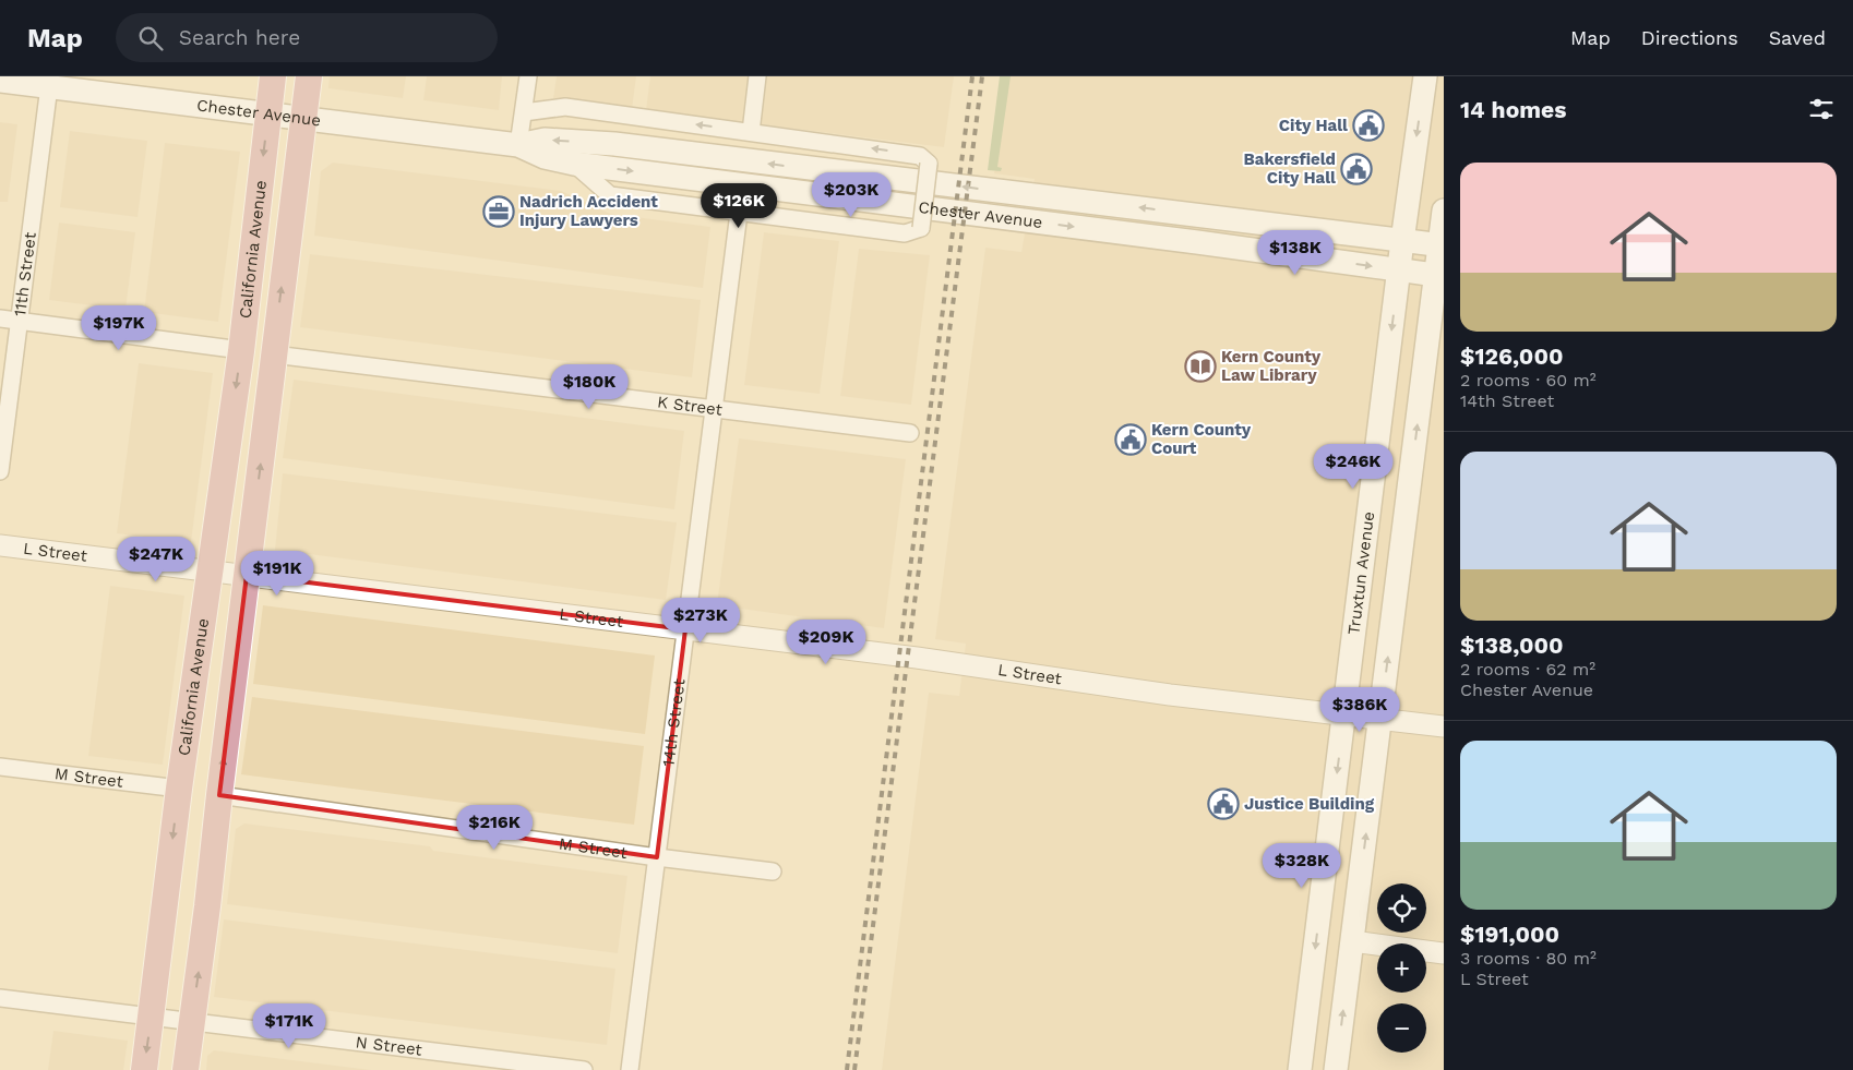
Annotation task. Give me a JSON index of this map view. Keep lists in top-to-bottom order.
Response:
{
  "streets": {
    "main road": ["Chester Avenue", "California Avenue", "Truxtun Avenue"],
    "street": [
      "11th Street",
      "K Street",
      "L Street",
      "14th Street",
      "M Street",
      "N Street"
    ]
  },
  "crossings": [
    ["Chester Avenue", "California Avenue"],
    ["Chester Avenue", "11th Street"],
    ["Chester Avenue", "Truxtun Avenue"],
    ["California Avenue", "K Street"],
    ["California Avenue", "L Street"],
    ["California Avenue", "M Street"],
    ["California Avenue", "N Street"],
    ["K Street", "14th Street"],
    ["L Street", "Truxtun Avenue"],
    ["L Street", "14th Street"],
    ["14th Street", "M Street"]
  ],
  "places": {
    "public building": [
      "City Hall",
      "Bakersfield City Hall",
      "Kern County Court",
      "Justice Building"
    ],
    "office": ["Nadrich Accident Injury Lawyers"],
    "library": ["Kern County Law Library"]
  },
  "page": {
    "header": "Map",
    "search": "Search here",
    "nav": ["Map", "Directions", "Saved"],
    "heading": "14 homes",
    "list": [
      {
        "name": "$126,000",
        "note": "2 rooms · 60 m² · 14th Street"
      },
      {
        "name": "$138,000",
        "note": "2 rooms · 62 m² · Chester Avenue"
      },
      {
        "name": "$191,000",
        "note": "3 rooms · 80 m² · L Street"
      }
    ],
    "price": [
      "$203K",
      "$126K",
      "$138K",
      "$197K",
      "$180K",
      "$246K",
      "$247K",
      "$191K",
      "$273K",
      "$209K",
      "$386K",
      "$216K",
      "$328K",
      "$171K"
    ],
    "map_buttons": ["+", "−"]
  }
}
